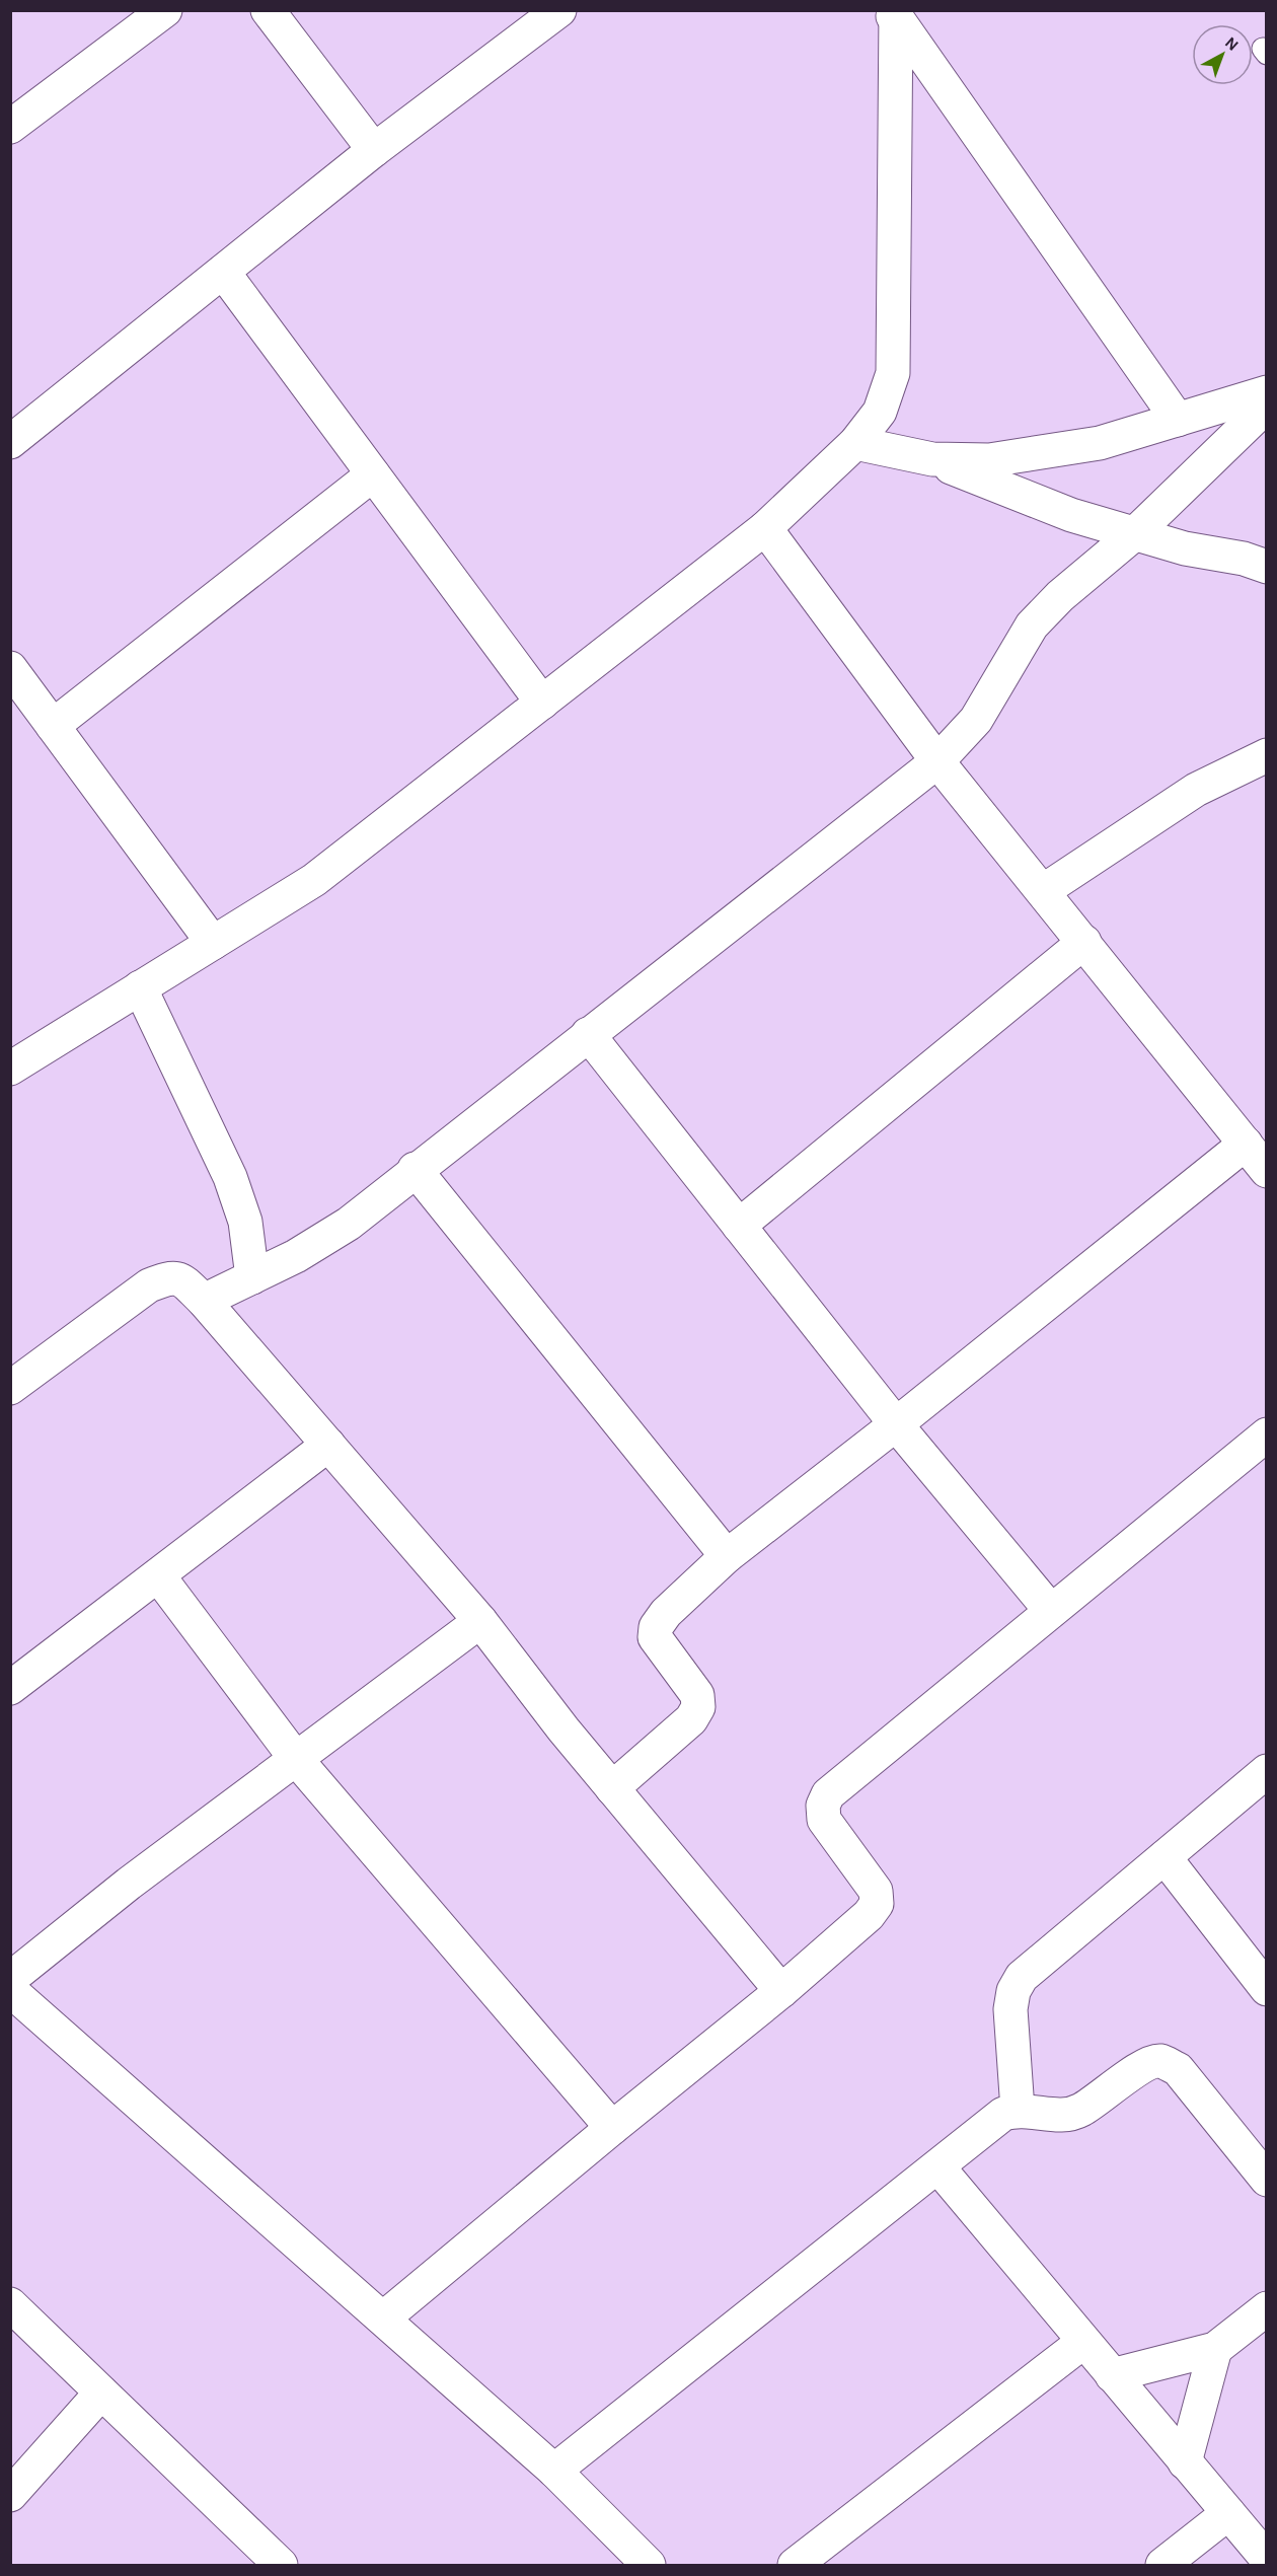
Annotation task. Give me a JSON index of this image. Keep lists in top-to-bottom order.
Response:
{
  "north": "top right"
}
